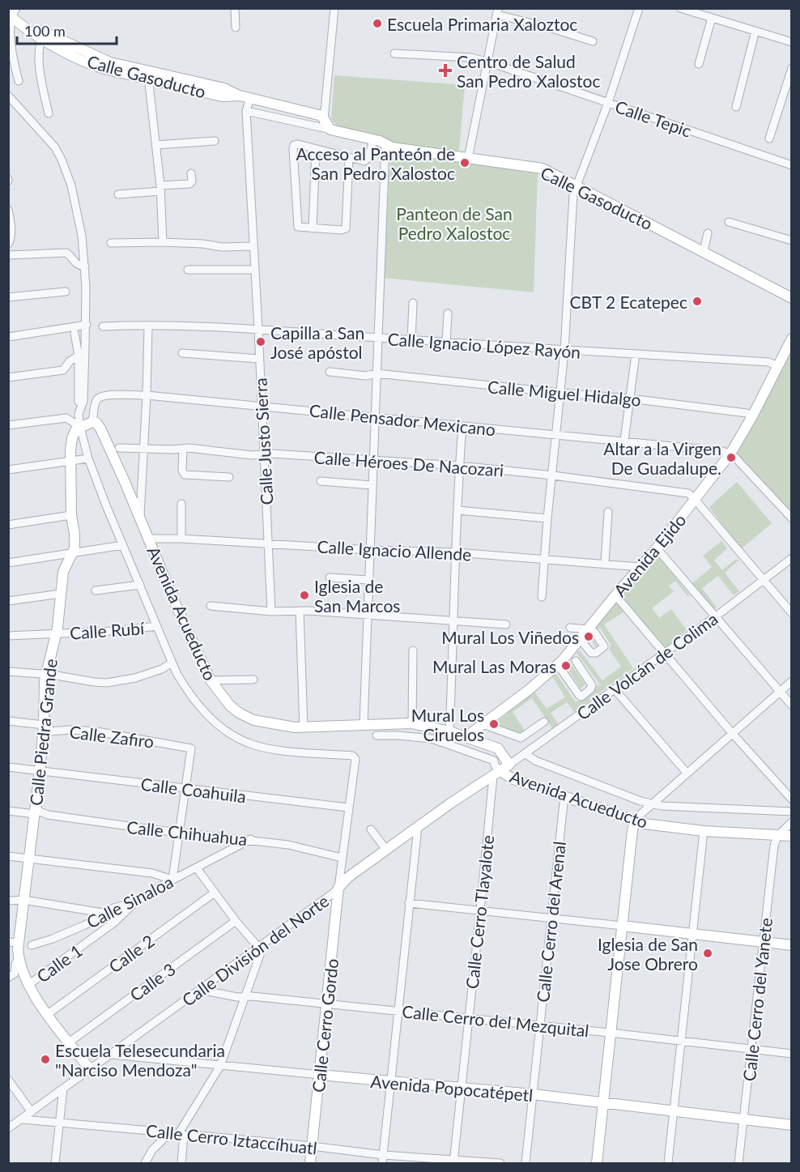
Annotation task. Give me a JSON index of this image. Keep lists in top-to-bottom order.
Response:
{
  "streets": {
    "street": [
      "Calle Gasoducto",
      "Calle Tepic",
      "Calle Ignacio López Rayón",
      "Calle Miguel Hidalgo",
      "Calle Pensador Mexicano",
      "Calle Justo Sierra",
      "Calle Héroes De Nacozari",
      "Calle Ignacio Allende",
      "Avenida Ejido",
      "Avenida Acueducto",
      "Calle Rubí",
      "Calle Volcán de Colima",
      "Calle Piedra Grande",
      "Calle Zafiro",
      "Calle Coahuila",
      "Calle Chihuahua",
      "Calle Sinaloa",
      "Calle Cerro Tlayalote",
      "Calle Cerro del Arenal",
      "Calle División del Norte",
      "Calle 2",
      "Calle 1",
      "Calle 3",
      "Calle Cerro del Yanete",
      "Calle Cerro del Mezquital",
      "Calle Cerro Gordo",
      "Avenida Popocatépetl",
      "Calle Cerro Iztaccíhuatl"
    ]
  },
  "crossings": [
    ["Calle Gasoducto", "Calle Justo Sierra"],
    ["Calle Ignacio López Rayón", "Calle Justo Sierra"],
    ["Calle Ignacio López Rayón", "Avenida Ejido"],
    ["Calle Miguel Hidalgo", "Avenida Ejido"],
    ["Calle Pensador Mexicano", "Calle Justo Sierra"],
    ["Calle Pensador Mexicano", "Avenida Ejido"],
    ["Calle Pensador Mexicano", "Avenida Acueducto"],
    ["Calle Justo Sierra", "Calle Héroes De Nacozari"],
    ["Calle Justo Sierra", "Calle Ignacio Allende"],
    ["Calle Héroes De Nacozari", "Avenida Ejido"],
    ["Calle Ignacio Allende", "Avenida Ejido"],
    ["Calle Ignacio Allende", "Avenida Acueducto"],
    ["Avenida Ejido", "Avenida Acueducto"],
    ["Avenida Acueducto", "Calle Rubí"],
    ["Avenida Acueducto", "Calle Volcán de Colima"],
    ["Avenida Acueducto", "Calle Piedra Grande"],
    ["Avenida Acueducto", "Calle Coahuila"],
    ["Avenida Acueducto", "Calle Cerro Tlayalote"],
    ["Avenida Acueducto", "Calle Cerro del Arenal"],
    ["Avenida Acueducto", "Calle División del Norte"],
    ["Avenida Acueducto", "Calle Cerro del Yanete"],
    ["Calle Rubí", "Calle Piedra Grande"],
    ["Calle Volcán de Colima", "Calle Cerro Tlayalote"],
    ["Calle Volcán de Colima", "Calle División del Norte"],
    ["Calle Piedra Grande", "Calle Zafiro"],
    ["Calle Piedra Grande", "Calle Coahuila"],
    ["Calle Piedra Grande", "Calle Chihuahua"],
    ["Calle Piedra Grande", "Calle División del Norte"],
    ["Calle Piedra Grande", "Calle 2"],
    ["Calle Piedra Grande", "Calle 1"],
    ["Calle Piedra Grande", "Calle 3"],
    ["Calle Zafiro", "Calle Coahuila"],
    ["Calle Chihuahua", "Calle Sinaloa"],
    ["Calle Sinaloa", "Calle 1"],
    ["Calle Cerro Tlayalote", "Calle División del Norte"],
    ["Calle Cerro Tlayalote", "Calle Cerro del Mezquital"],
    ["Calle Cerro Tlayalote", "Avenida Popocatépetl"],
    ["Calle Cerro Tlayalote", "Calle Cerro Iztaccíhuatl"],
    ["Calle Cerro del Arenal", "Calle Cerro del Mezquital"],
    ["Calle Cerro del Arenal", "Avenida Popocatépetl"],
    ["Calle División del Norte", "Calle Cerro del Mezquital"],
    ["Calle División del Norte", "Calle Cerro Gordo"],
    ["Calle División del Norte", "Avenida Popocatépetl"],
    ["Calle División del Norte", "Calle Cerro Iztaccíhuatl"],
    ["Calle Cerro del Yanete", "Calle Cerro del Mezquital"],
    ["Calle Cerro del Yanete", "Avenida Popocatépetl"],
    ["Calle Cerro del Mezquital", "Calle Cerro Gordo"],
    ["Calle Cerro Gordo", "Avenida Popocatépetl"],
    ["Calle Cerro Gordo", "Calle Cerro Iztaccíhuatl"]
  ],
  "parks": ["Panteon de San Pedro Xalostoc"],
  "places": {
    "other": [
      "Escuela Primaria Xaloztoc",
      "Acceso al Panteón de San Pedro Xalostoc",
      "CBT 2 Ecatepec",
      "Capilla a San José apóstol",
      "Altar a la Virgen De Guadalupe.",
      "Iglesia de San Marcos",
      "Mural Los Viñedos",
      "Mural Las Moras",
      "Mural Los Ciruelos",
      "Iglesia de San Jose Obrero",
      "Escuela Telesecundaria \"Narciso Mendoza\""
    ],
    "health": ["Centro de Salud San Pedro Xalostoc"]
  },
  "scale_bar": "100 m"
}
